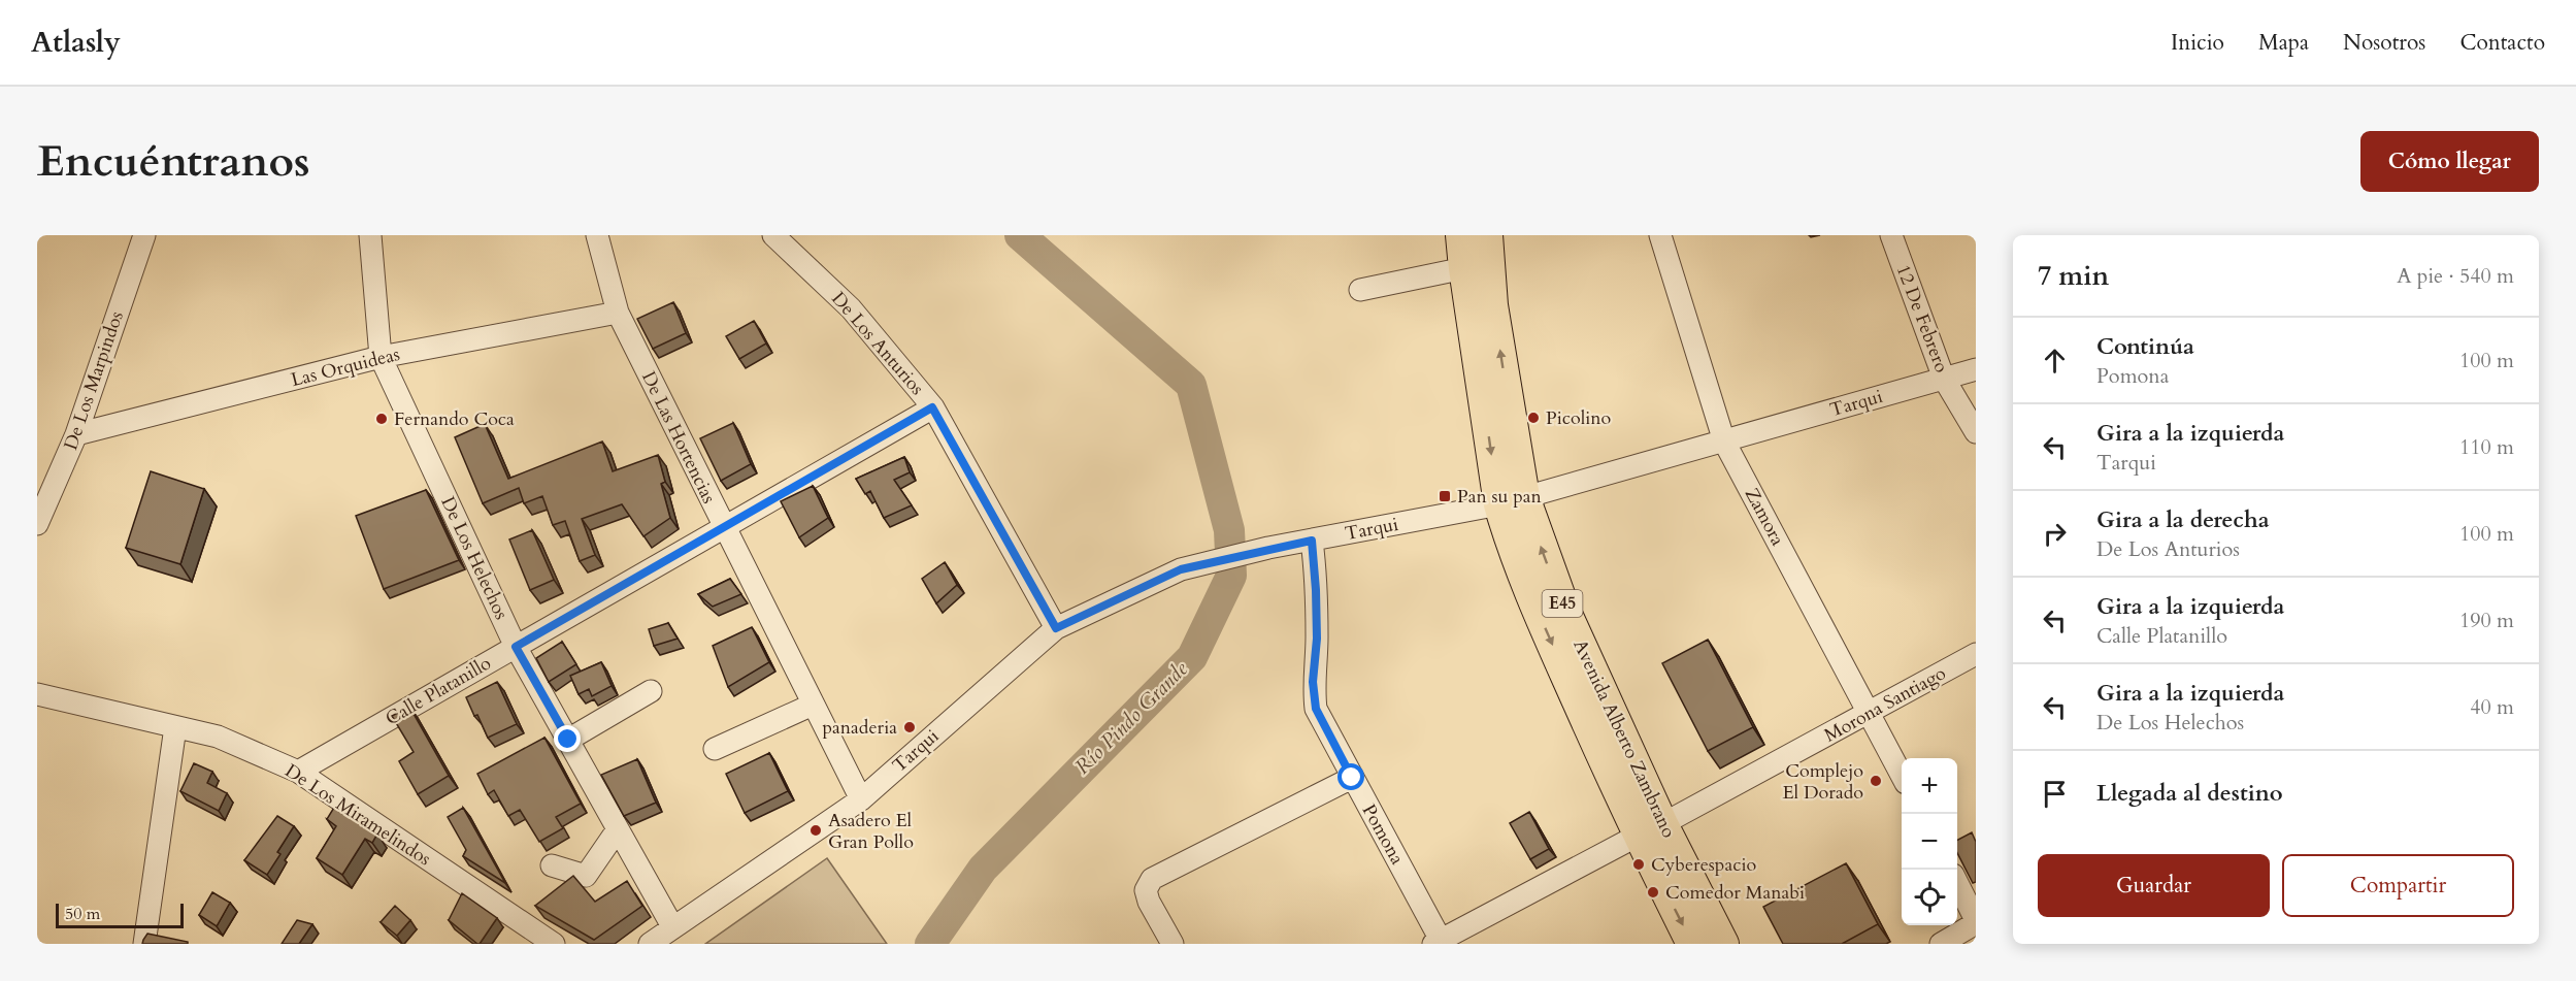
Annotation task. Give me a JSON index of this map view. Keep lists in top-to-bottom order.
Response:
{
  "streets": {
    "highway": ["E45", "Avenida Alberto Zambrano"],
    "street": [
      "12 De Febrero",
      "De Los Anturios",
      "Las Orquideas",
      "De Los Marpindos",
      "Tarqui",
      "De Las Hortencias",
      "Zamora",
      "De Los Helechos",
      "Calle Platanillo",
      "Morona Santiago",
      "De Los Miramelindos",
      "Pomona"
    ]
  },
  "crossings": [
    ["12 De Febrero", "Tarqui"],
    ["De Los Anturios", "Tarqui"],
    ["De Los Anturios", "Calle Platanillo"],
    ["Las Orquideas", "De Los Marpindos"],
    ["Las Orquideas", "De Las Hortencias"],
    ["Las Orquideas", "De Los Helechos"],
    ["Tarqui", "De Las Hortencias"],
    ["Tarqui", "Zamora"],
    ["Tarqui", "De Los Helechos"],
    ["Tarqui", "Avenida Alberto Zambrano"],
    ["Tarqui", "Pomona"],
    ["De Las Hortencias", "Calle Platanillo"],
    ["Zamora", "Morona Santiago"],
    ["De Los Helechos", "Calle Platanillo"],
    ["Calle Platanillo", "De Los Miramelindos"],
    ["Morona Santiago", "Avenida Alberto Zambrano"],
    ["Morona Santiago", "Pomona"]
  ],
  "water": ["Río Pindo Grande"],
  "places": {
    "other": [
      "Picolino",
      "Fernando Coca",
      "panaderia",
      "Complejo El Dorado",
      "Asadero El Gran Pollo",
      "Cyberespacio",
      "Comedor Manabi"
    ],
    "transit": ["Pan su pan"]
  },
  "scale_bar": "50 m",
  "page": {
    "header": "Atlasly",
    "nav": [
      "Inicio",
      "Mapa",
      "Nosotros",
      "Contacto"
    ],
    "buttons": [
      "Cómo llegar",
      ["Guardar", "Compartir"]
    ],
    "title": "Encuéntranos",
    "heading": ["7 min", "A pie · 540 m"],
    "list": [
      ["Continúa", "Pomona", "100 m"],
      ["Gira a la izquierda", "Tarqui", "110 m"],
      ["Gira a la derecha", "De Los Anturios", "100 m"],
      ["Gira a la izquierda", "Calle Platanillo", "190 m"],
      ["Gira a la izquierda", "De Los Helechos", "40 m"],
      "Llegada al destino"
    ],
    "map_buttons": ["+", "−"],
    "scale": "50 m"
  }
}
